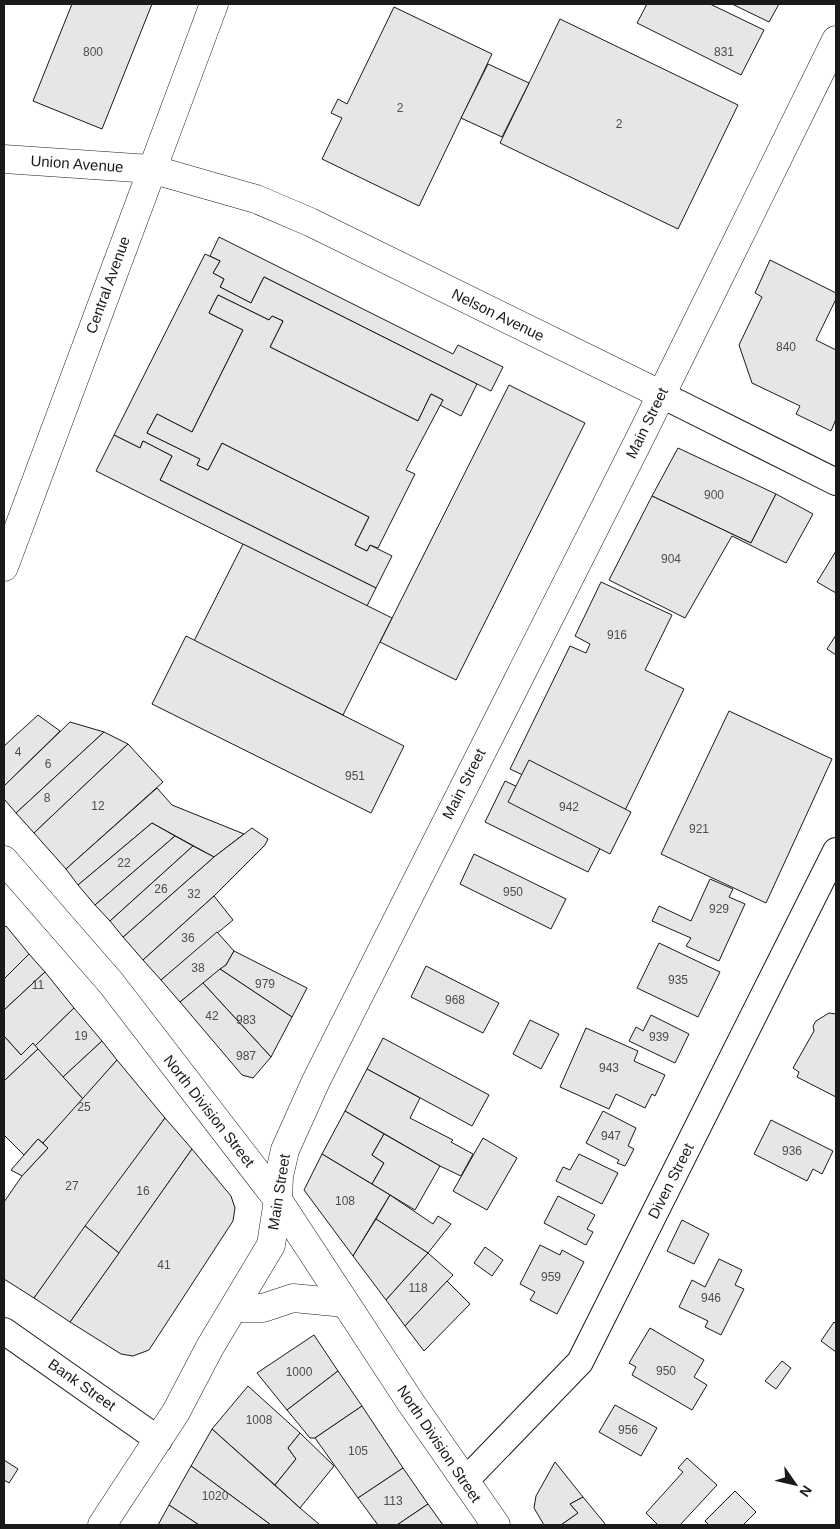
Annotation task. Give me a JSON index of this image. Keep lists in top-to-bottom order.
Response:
{
  "streets": {
    "street": [
      "Union Avenue",
      "Central Avenue",
      "Nelson Avenue",
      "Main Street",
      "North Division Street",
      "Diven Street",
      "Bank Street"
    ]
  },
  "crossings": [
    ["Union Avenue", "Central Avenue"],
    ["Union Avenue", "Nelson Avenue"],
    ["Central Avenue", "Nelson Avenue"],
    ["Nelson Avenue", "Main Street"],
    ["Main Street", "North Division Street"],
    ["Main Street", "Bank Street"],
    ["North Division Street", "Diven Street"]
  ],
  "house_numbers": [
    "800",
    "831",
    "2",
    "2",
    "840",
    "900",
    "904",
    "916",
    "4",
    "6",
    "951",
    "8",
    "12",
    "942",
    "921",
    "22",
    "26",
    "950",
    "32",
    "929",
    "36",
    "38",
    "935",
    "979",
    "11",
    "968",
    "42",
    "983",
    "19",
    "939",
    "987",
    "943",
    "25",
    "947",
    "936",
    "27",
    "16",
    "108",
    "41",
    "959",
    "118",
    "946",
    "950",
    "1000",
    "1008",
    "956",
    "105",
    "1020",
    "113"
  ],
  "north": "bottom right"
}
